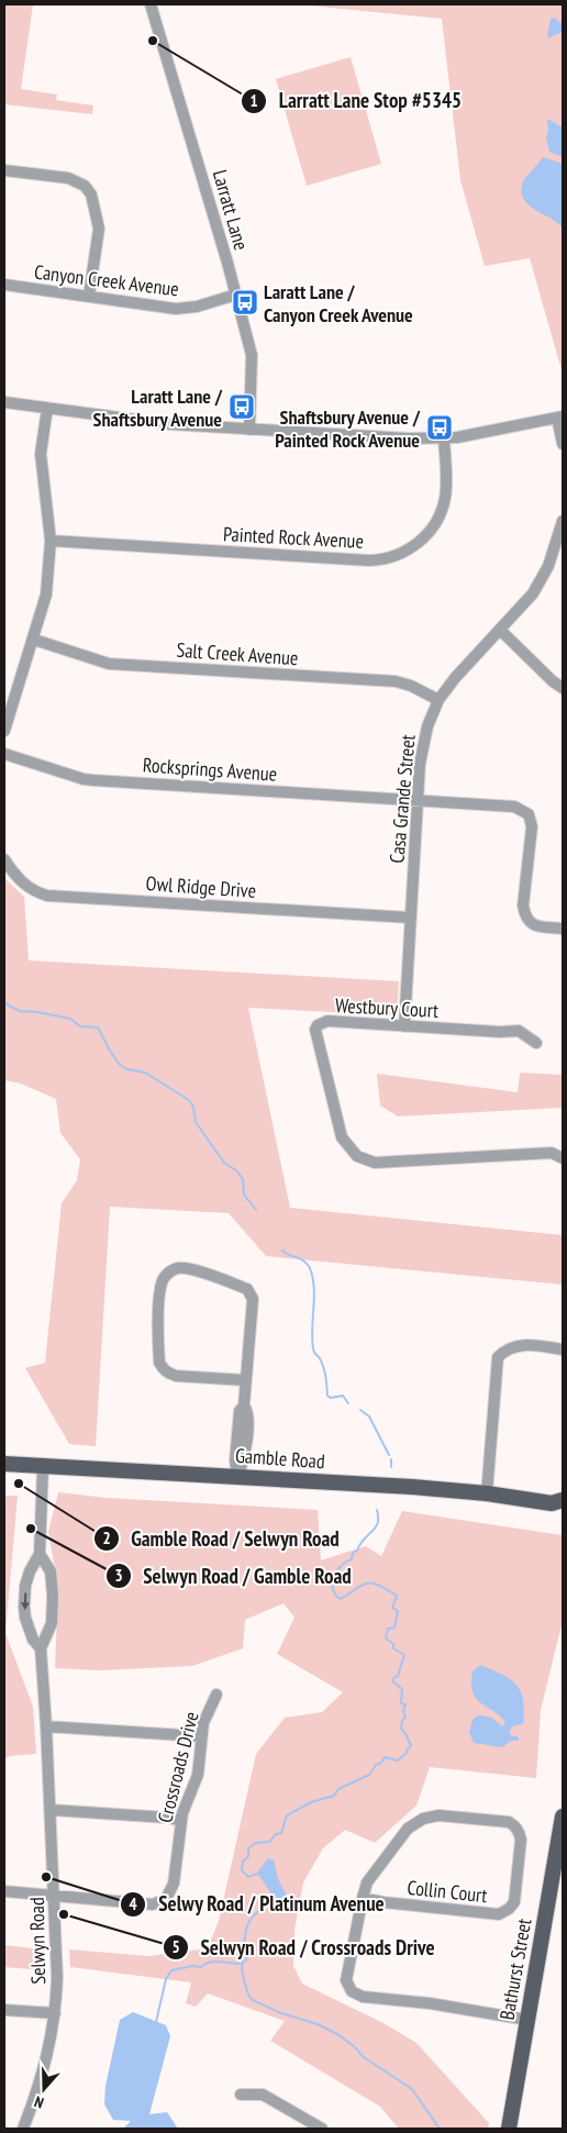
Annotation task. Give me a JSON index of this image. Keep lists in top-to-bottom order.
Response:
{
  "streets": {
    "main road": ["Gamble Road", "Bathurst Street"],
    "street": [
      "Larratt Lane",
      "Canyon Creek Avenue",
      "Painted Rock Avenue",
      "Salt Creek Avenue",
      "Rocksprings Avenue",
      "Casa Grande Street",
      "Owl Ridge Drive",
      "Westbury Court",
      "Crossroads Drive",
      "Collin Court",
      "Selwyn Road"
    ]
  },
  "crossings": [
    ["Larratt Lane", "Canyon Creek Avenue"],
    ["Salt Creek Avenue", "Casa Grande Street"],
    ["Rocksprings Avenue", "Casa Grande Street"],
    ["Casa Grande Street", "Owl Ridge Drive"],
    ["Casa Grande Street", "Westbury Court"],
    ["Gamble Road", "Selwyn Road"],
    ["Crossroads Drive", "Selwyn Road"],
    ["Collin Court", "Bathurst Street"]
  ],
  "places": {
    "other": [
      "Larratt Lane Stop #5345",
      "Gamble Road / Selwyn Road",
      "Selwyn Road / Gamble Road",
      "Selwy Road / Platinum Avenue",
      "Selwyn Road / Crossroads Drive"
    ],
    "bus stop": ["Laratt Lane / Canyon Creek Avenue", "Laratt Lane / Shaftsbury Avenue", "Shaftsbury Avenue / Painted Rock Avenue"]
  },
  "north": "bottom"
}
